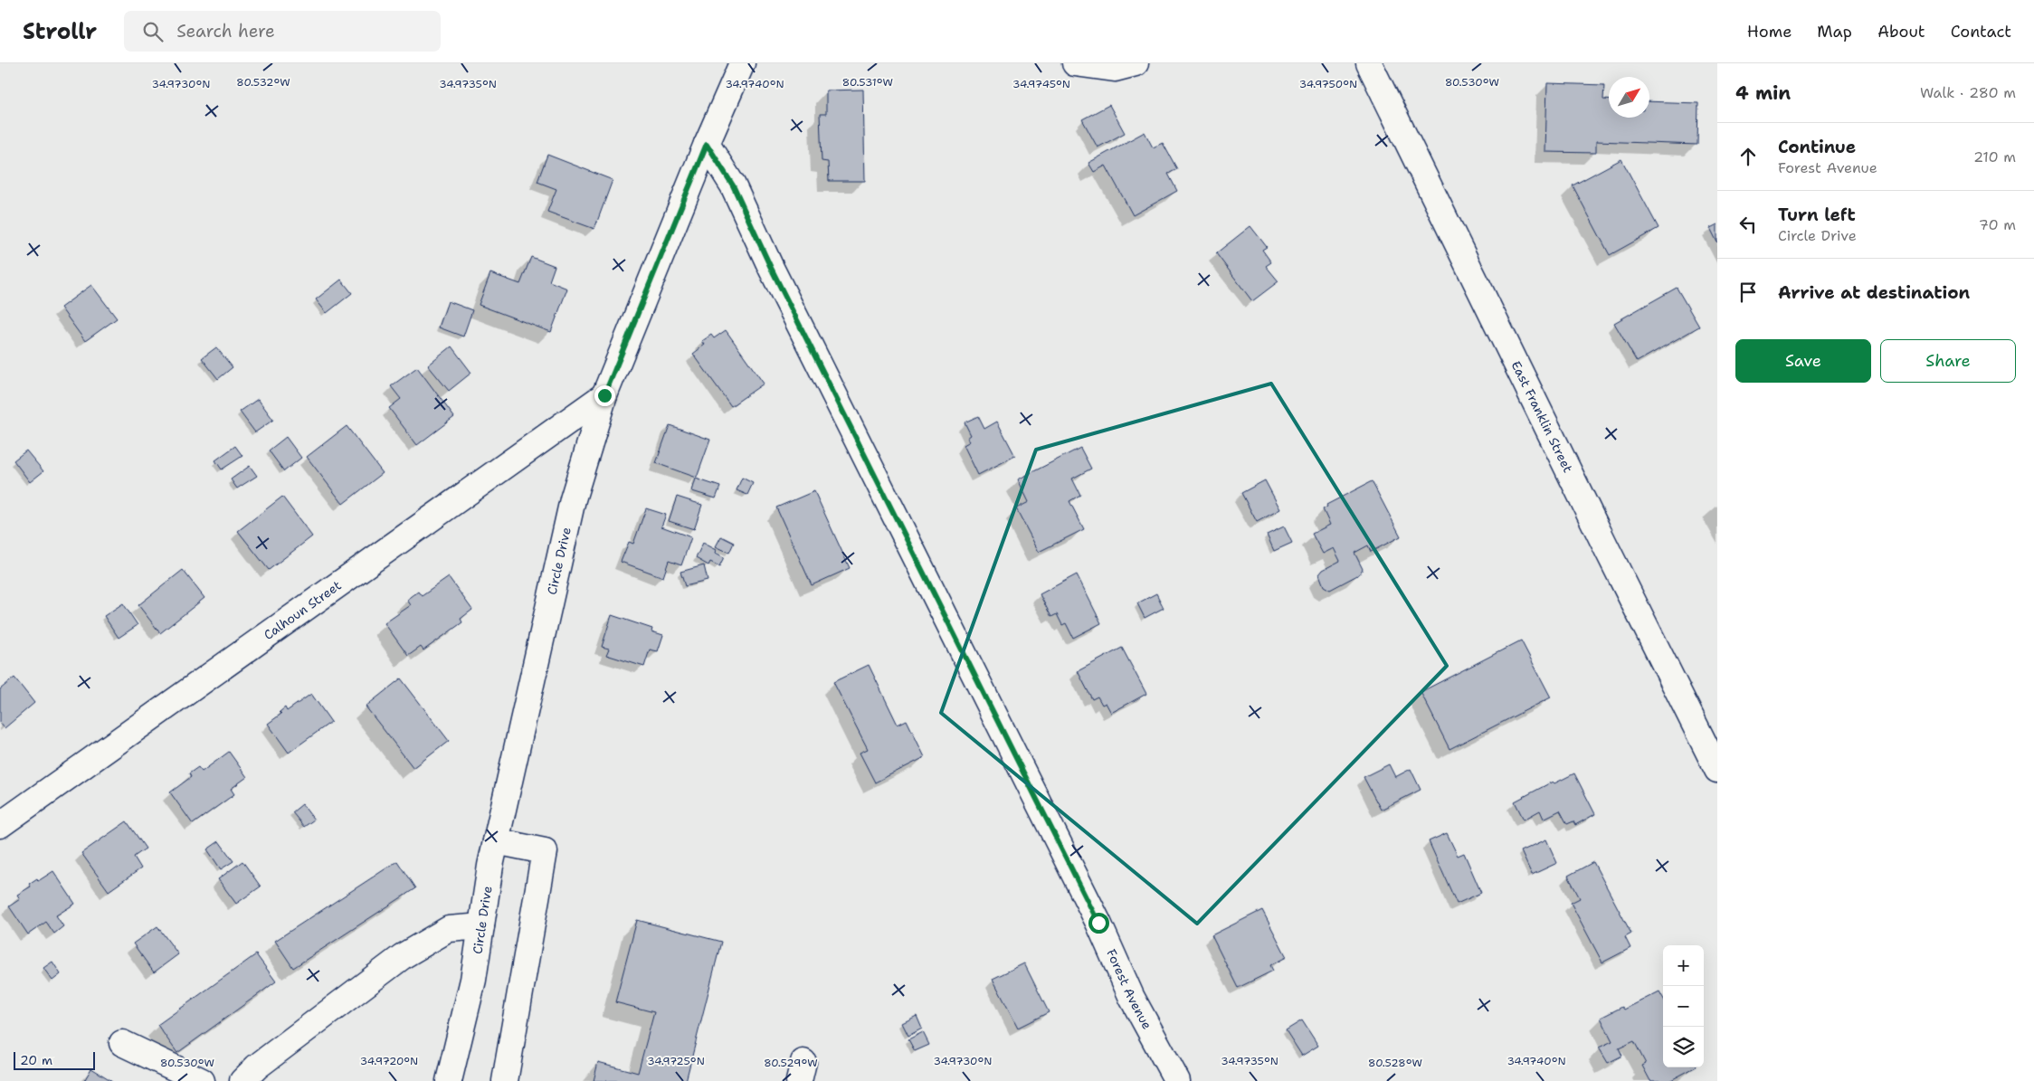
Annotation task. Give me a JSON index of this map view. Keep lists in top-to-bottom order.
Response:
{
  "streets": {
    "street": [
      "East Franklin Street",
      "Circle Drive",
      "Calhoun Street",
      "Forest Avenue"
    ]
  },
  "crossings": [
    ["Circle Drive", "Calhoun Street"],
    ["Circle Drive", "Forest Avenue"]
  ],
  "scale_bar": "20 m",
  "north": "top right",
  "page": {
    "header": "Strollr",
    "search": "Search here",
    "nav": [
      "Home",
      "Map",
      "About",
      "Contact"
    ],
    "heading": ["4 min", "Walk · 280 m"],
    "list": [
      ["Continue", "Forest Avenue", "210 m"],
      ["Turn left", "Circle Drive", "70 m"],
      "Arrive at destination"
    ],
    "buttons": ["Save", "Share"],
    "map_buttons": ["+", "−"],
    "scale": "20 m"
  },
  "coordinates": [
    "80.532°W",
    "80.531°W",
    "80.530°W",
    "34.9730°N",
    "34.9735°N",
    "34.9740°N",
    "34.9750°N",
    "34.9745°N",
    "34.9720°N",
    "34.9725°N",
    "80.529°W",
    "80.528°W"
  ]
}
